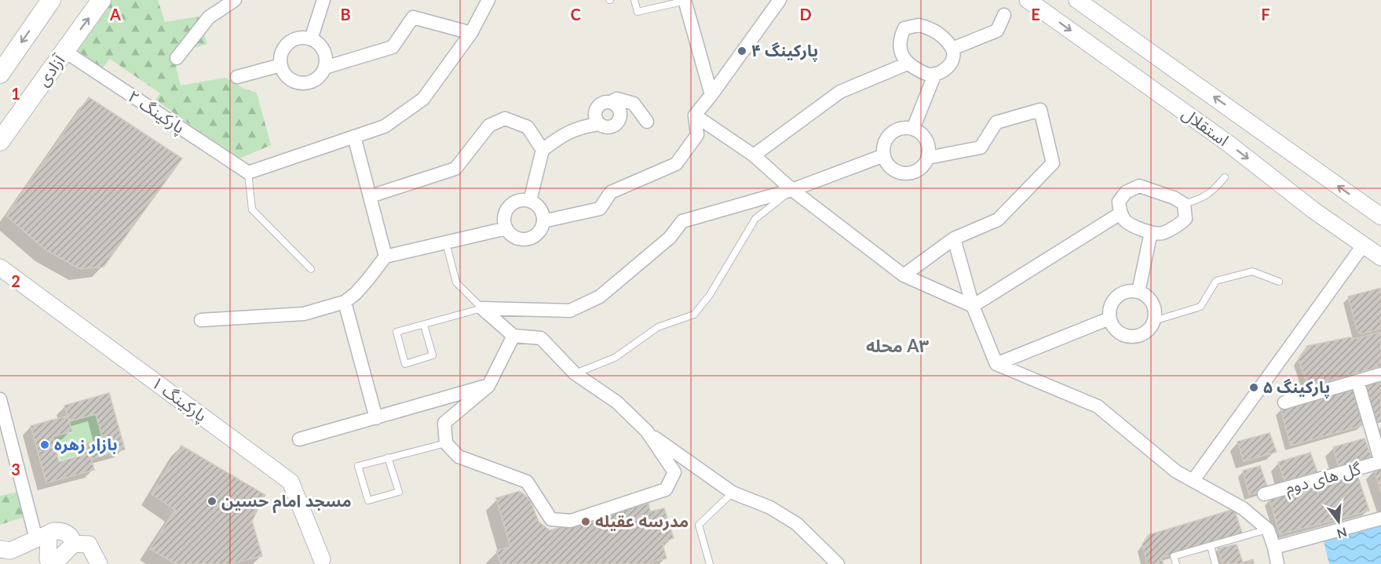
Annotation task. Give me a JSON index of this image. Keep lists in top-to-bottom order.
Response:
{
  "streets": {
    "main road": ["آزادی"],
    "street": [
      "پارکینگ ۲",
      "استقلال",
      "پارکینگ ۱",
      "گل های دوم"
    ]
  },
  "crossings": [
    ["آزادی", "پارکینگ ۲"]
  ],
  "districts": ["محله A۳"],
  "places": [
    "پارکینگ ۴",
    "پارکینگ ۵",
    "بازار زهره",
    "مسجد امام حسین",
    "مدرسه عقیله"
  ],
  "north": "bottom",
  "grid": {
    "columns": [
      "A",
      "B",
      "C",
      "D",
      "E",
      "F"
    ],
    "rows": ["1", "2", "3"]
  }
}
